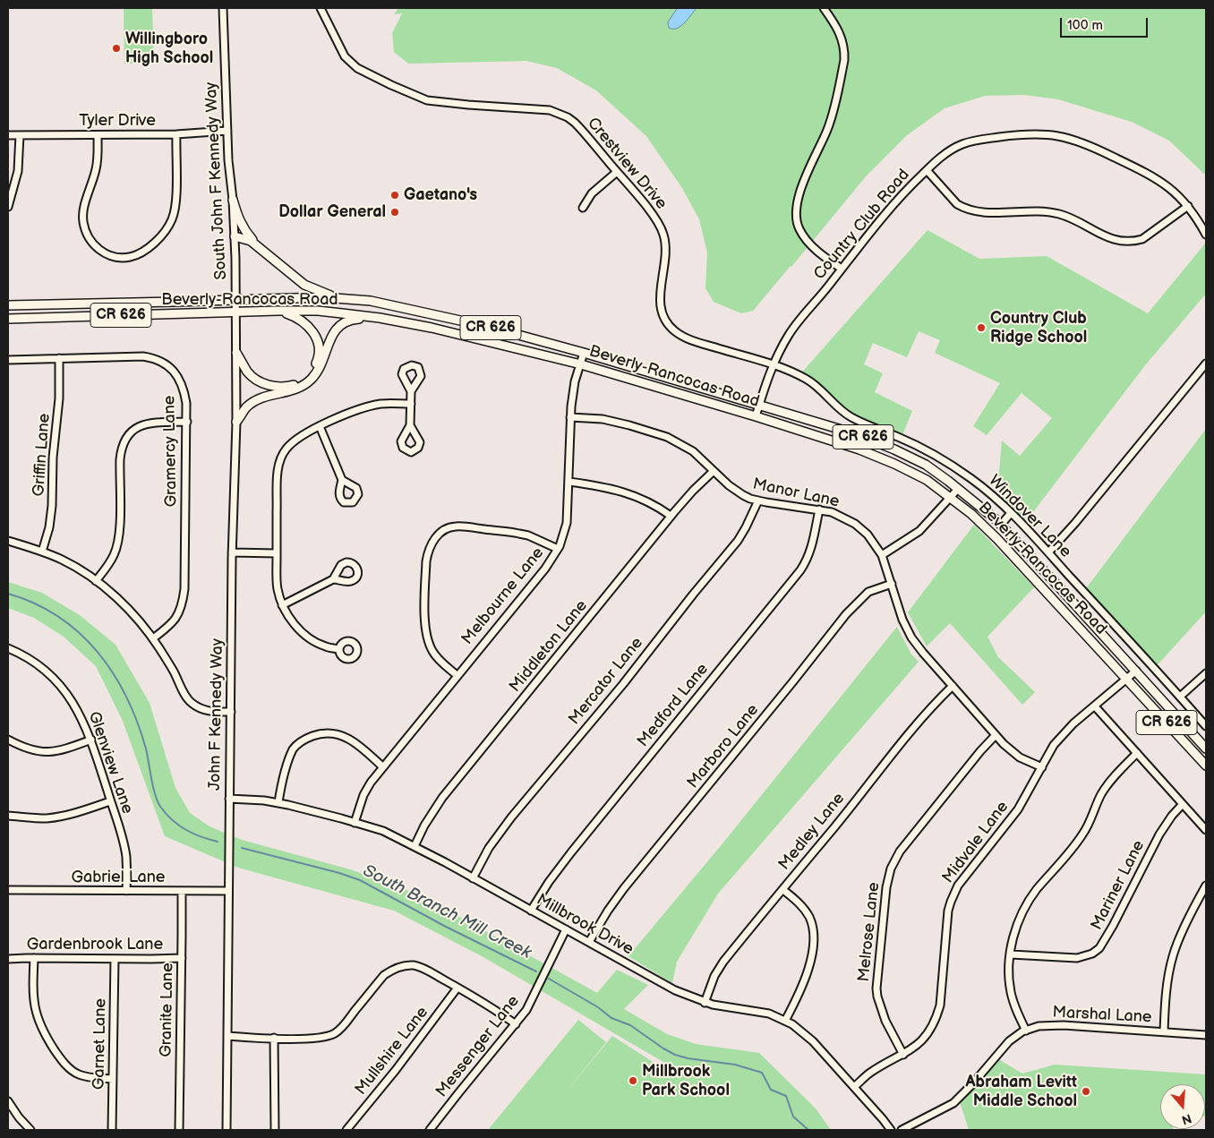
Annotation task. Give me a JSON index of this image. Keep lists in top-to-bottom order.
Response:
{
  "streets": {
    "main road": ["Beverly-Rancocas Road", "CR 626"],
    "street": [
      "Tyler Drive",
      "Crestview Drive",
      "South John F Kennedy Way",
      "Country Club Road",
      "Gramercy Lane",
      "Griffin Lane",
      "Manor Lane",
      "Windover Lane",
      "Melbourne Lane",
      "Middleton Lane",
      "Mercator Lane",
      "Medford Lane",
      "John F Kennedy Way",
      "Marboro Lane",
      "Glenview Lane",
      "Medley Lane",
      "Midvale Lane",
      "Gabriel Lane",
      "Mariner Lane",
      "Millbrook Drive",
      "Melrose Lane",
      "Gardenbrook Lane",
      "Granite Lane",
      "Marshal Lane",
      "Garnet Lane",
      "Messenger Lane",
      "Mullshire Lane"
    ]
  },
  "crossings": [
    ["Tyler Drive", "South John F Kennedy Way"],
    ["Crestview Drive", "Country Club Road"],
    ["Crestview Drive", "Windover Lane"],
    ["South John F Kennedy Way", "Beverly-Rancocas Road"],
    ["South John F Kennedy Way", "John F Kennedy Way"],
    ["Country Club Road", "Beverly-Rancocas Road"],
    ["Country Club Road", "Windover Lane"],
    ["Beverly-Rancocas Road", "Melbourne Lane"],
    ["Beverly-Rancocas Road", "John F Kennedy Way"],
    ["Beverly-Rancocas Road", "Midvale Lane"],
    ["Gramercy Lane", "Griffin Lane"],
    ["Manor Lane", "Melbourne Lane"],
    ["Manor Lane", "Middleton Lane"],
    ["Manor Lane", "Mercator Lane"],
    ["Manor Lane", "Medford Lane"],
    ["Manor Lane", "Marboro Lane"],
    ["Manor Lane", "Medley Lane"],
    ["Manor Lane", "Midvale Lane"],
    ["Manor Lane", "Melrose Lane"],
    ["Melbourne Lane", "Millbrook Drive"],
    ["Middleton Lane", "Millbrook Drive"],
    ["Mercator Lane", "Millbrook Drive"],
    ["Medford Lane", "Millbrook Drive"],
    ["John F Kennedy Way", "Gabriel Lane"],
    ["John F Kennedy Way", "Millbrook Drive"],
    ["Marboro Lane", "Millbrook Drive"],
    ["Glenview Lane", "Gabriel Lane"],
    ["Medley Lane", "Millbrook Drive"],
    ["Midvale Lane", "Millbrook Drive"],
    ["Midvale Lane", "Melrose Lane"],
    ["Gabriel Lane", "Granite Lane"],
    ["Millbrook Drive", "Messenger Lane"],
    ["Gardenbrook Lane", "Granite Lane"],
    ["Gardenbrook Lane", "Garnet Lane"]
  ],
  "water": ["South Branch Mill Creek"],
  "places": [
    "Willingboro High School",
    "Gaetano's",
    "Dollar General",
    "Country Club Ridge School",
    "Millbrook Park School",
    "Abraham Levitt Middle School"
  ],
  "scale_bar": "100 m",
  "north": "bottom"
}
